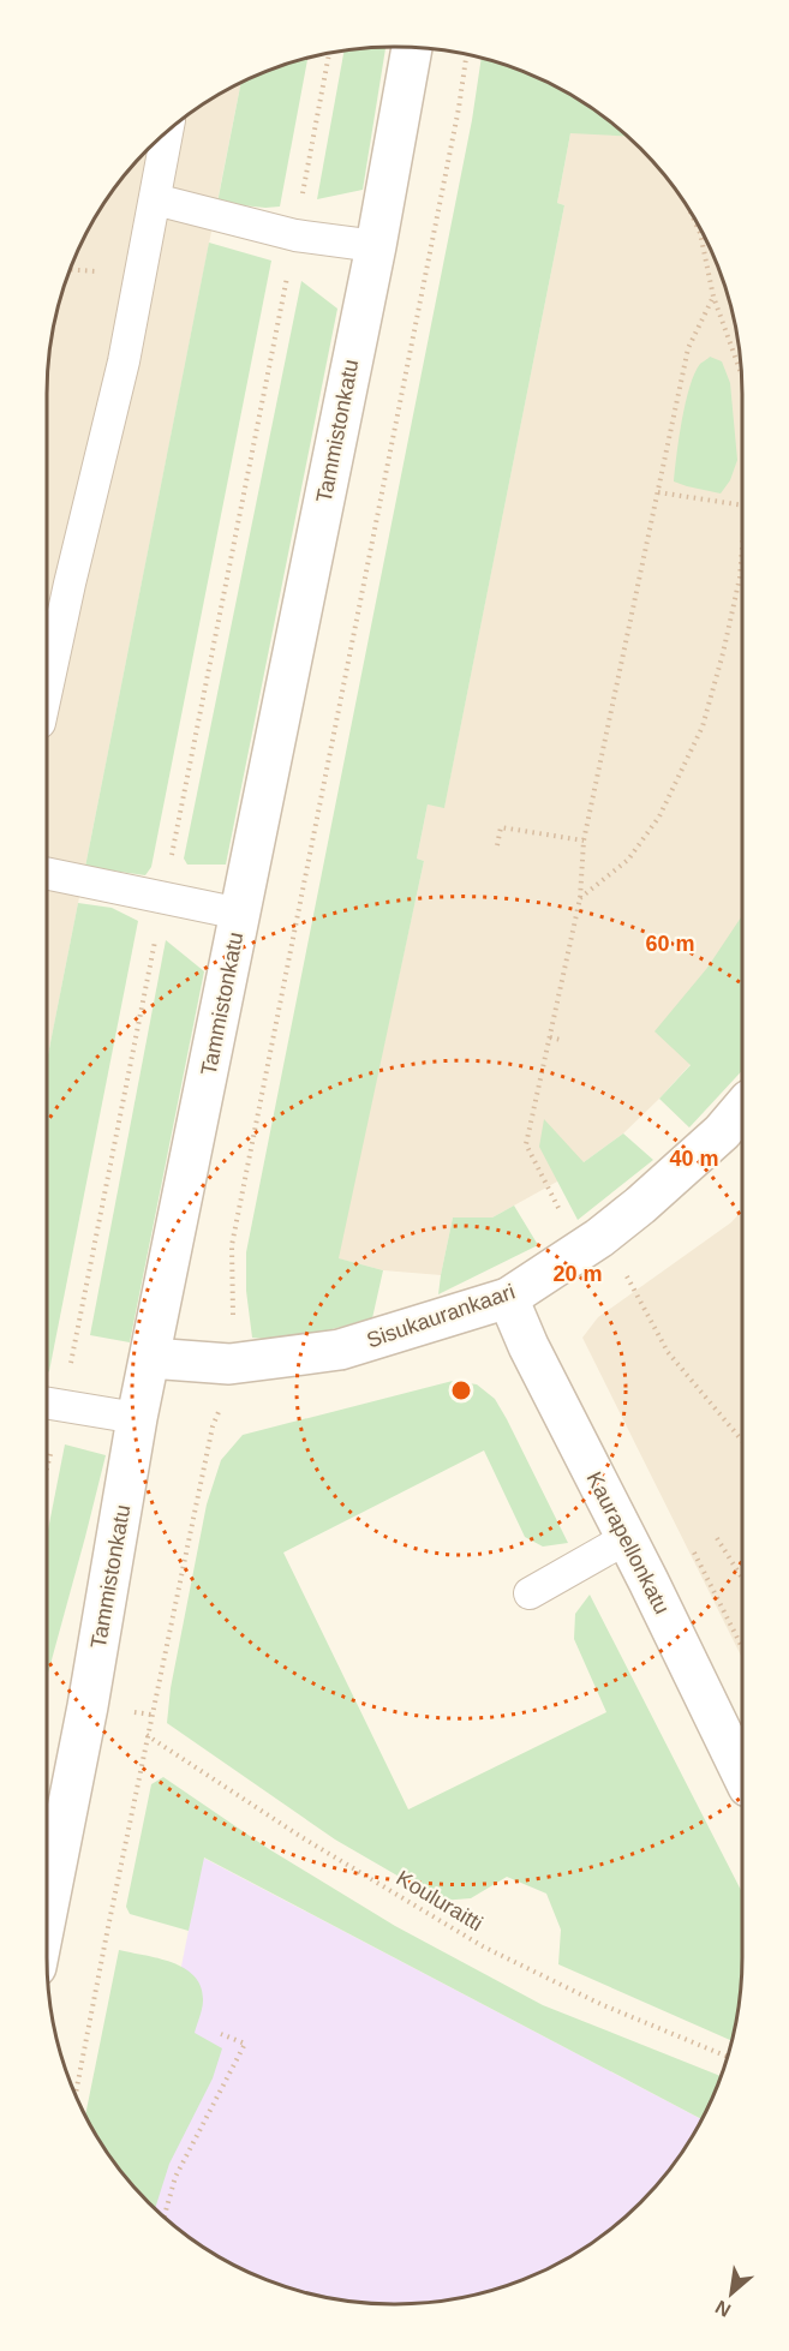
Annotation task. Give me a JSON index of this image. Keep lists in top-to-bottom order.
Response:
{
  "streets": {
    "street": ["Tammistonkatu", "Sisukaurankaari", "Kaurapellonkatu"],
    "path": ["Kouluraitti"]
  },
  "crossings": [
    ["Tammistonkatu", "Sisukaurankaari"],
    ["Sisukaurankaari", "Kaurapellonkatu"]
  ],
  "north": "bottom left",
  "rings": ["60 m", "40 m", "20 m"]
}
